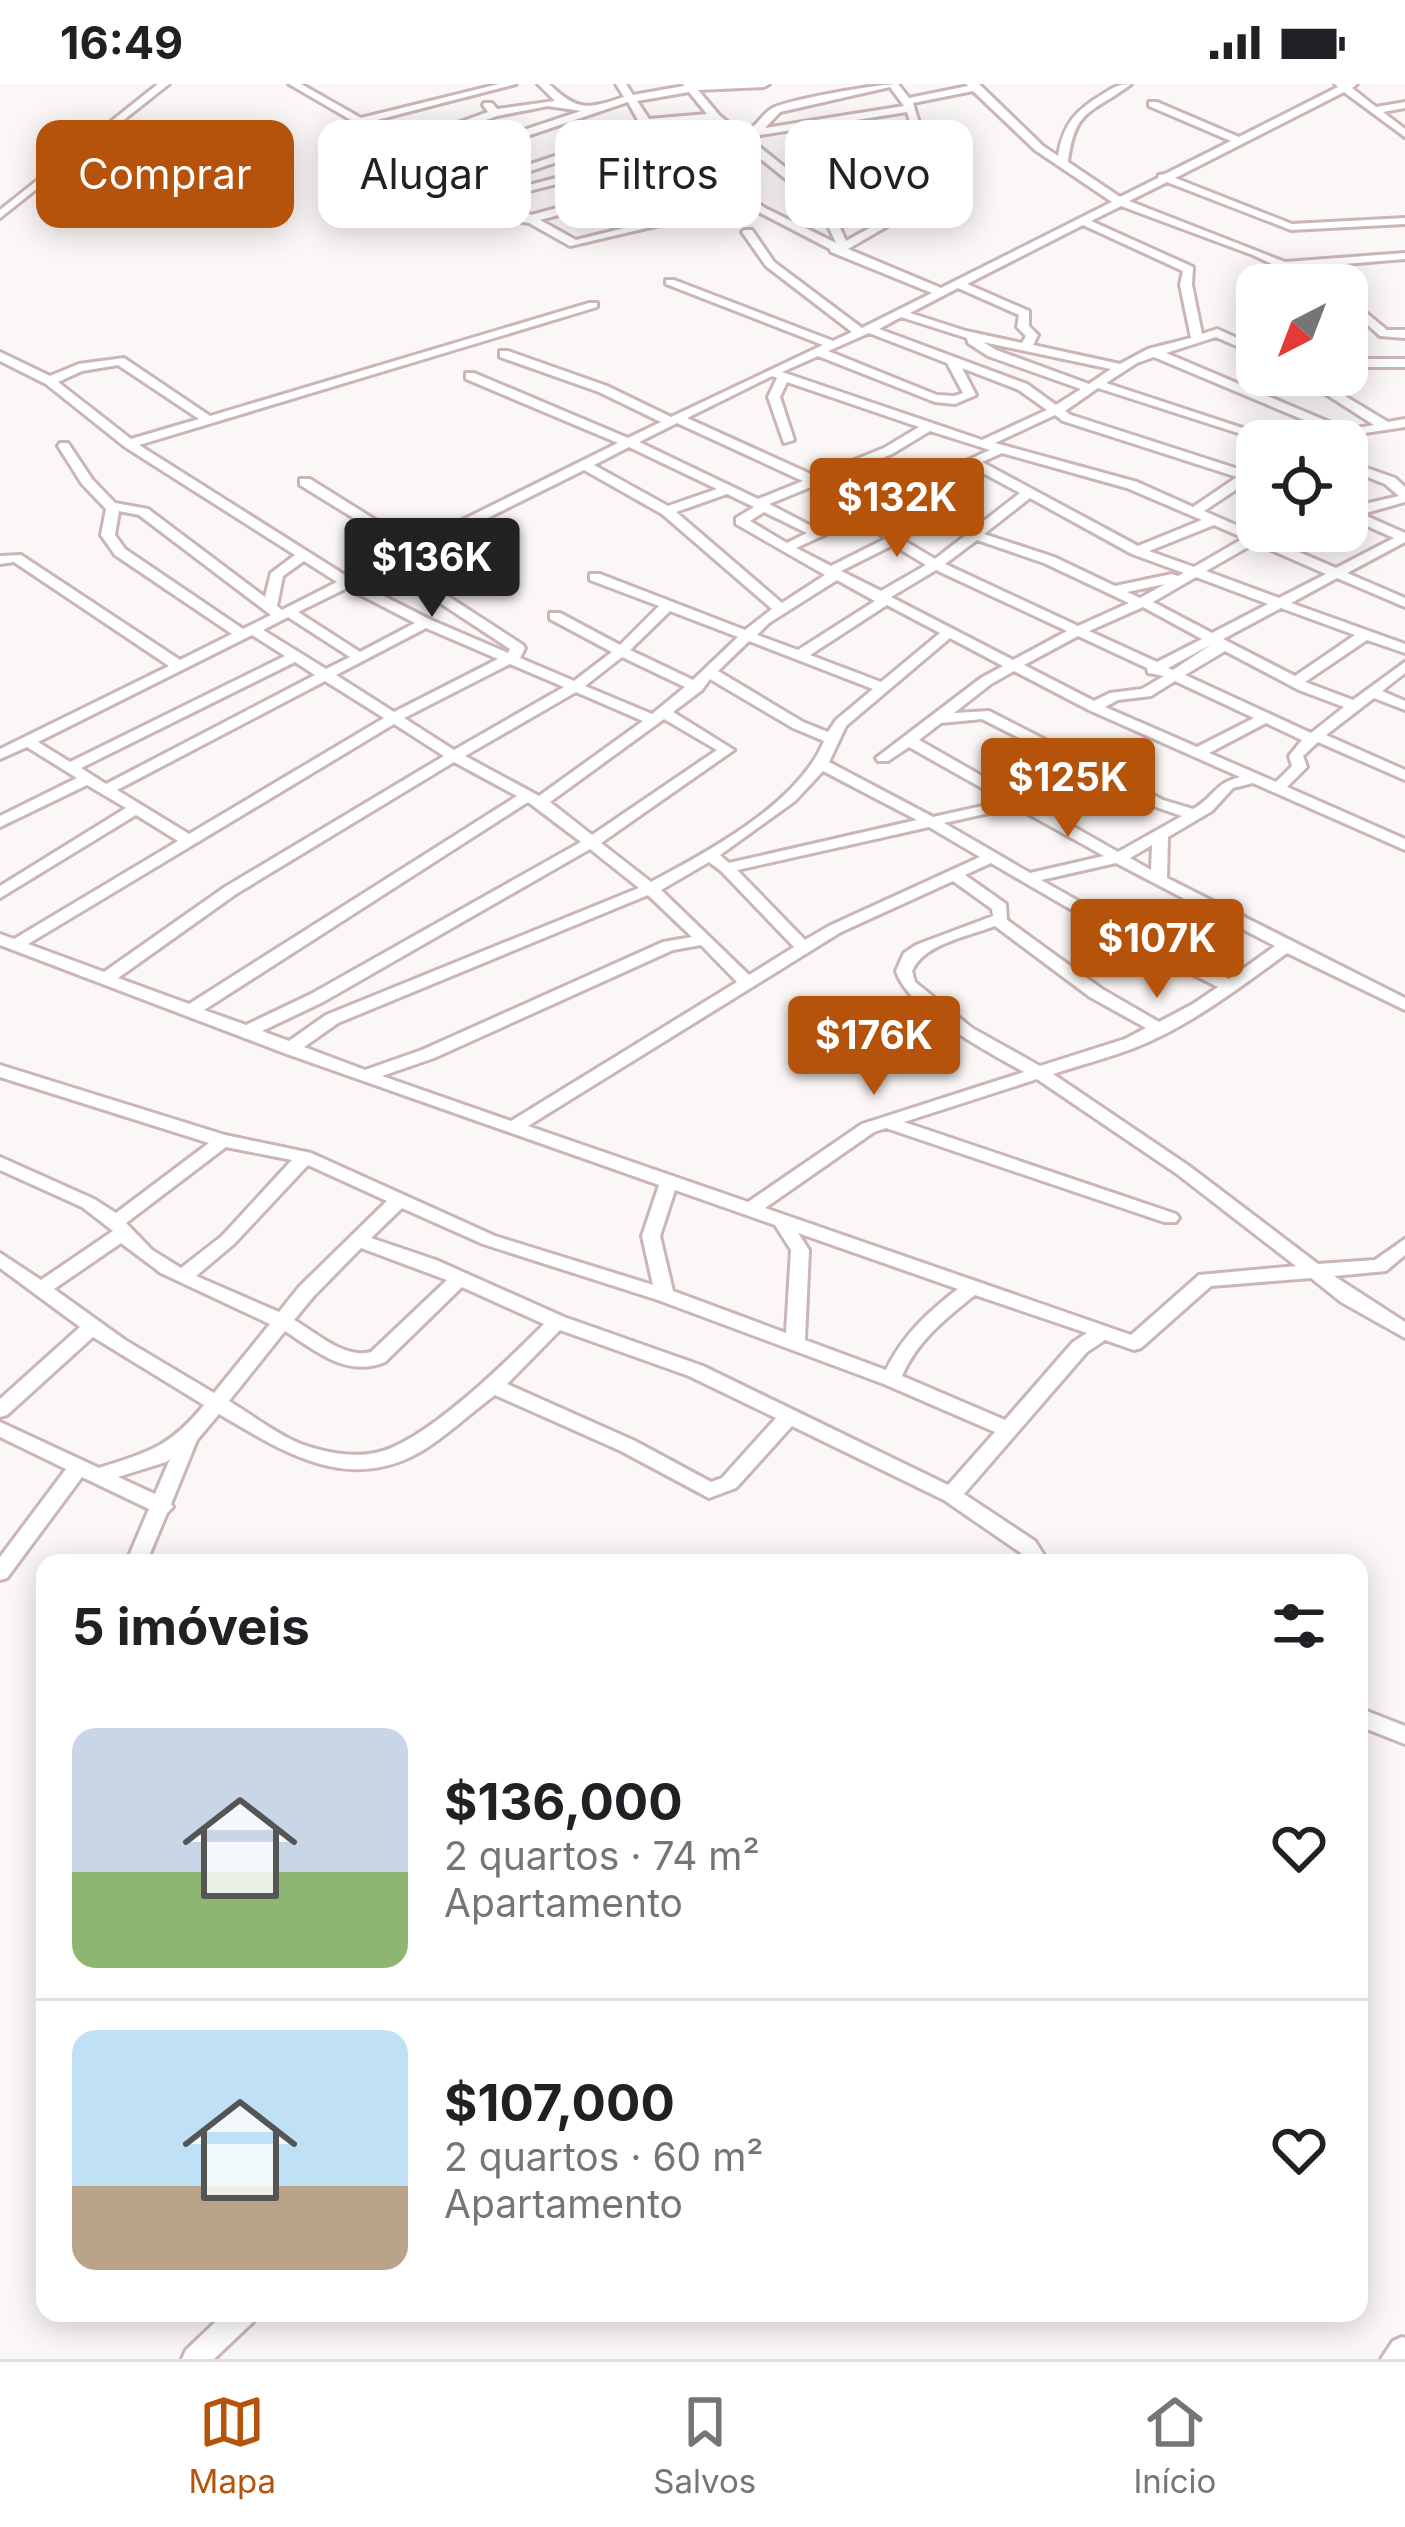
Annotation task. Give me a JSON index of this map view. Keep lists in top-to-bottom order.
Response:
{
  "north": "bottom left",
  "page": {
    "status": "16:49",
    "chip": [
      "Comprar",
      "Alugar",
      "Filtros",
      "Novo"
    ],
    "price": [
      "$132K",
      "$136K",
      "$125K",
      "$107K",
      "$176K"
    ],
    "heading": "5 imóveis",
    "list": [
      {
        "name": "$136,000",
        "note": "2 quartos · 74 m² · Apartamento"
      },
      {
        "name": "$107,000",
        "note": "2 quartos · 60 m² · Apartamento"
      }
    ],
    "tabs": ["Mapa", "Salvos", "Início"]
  }
}
